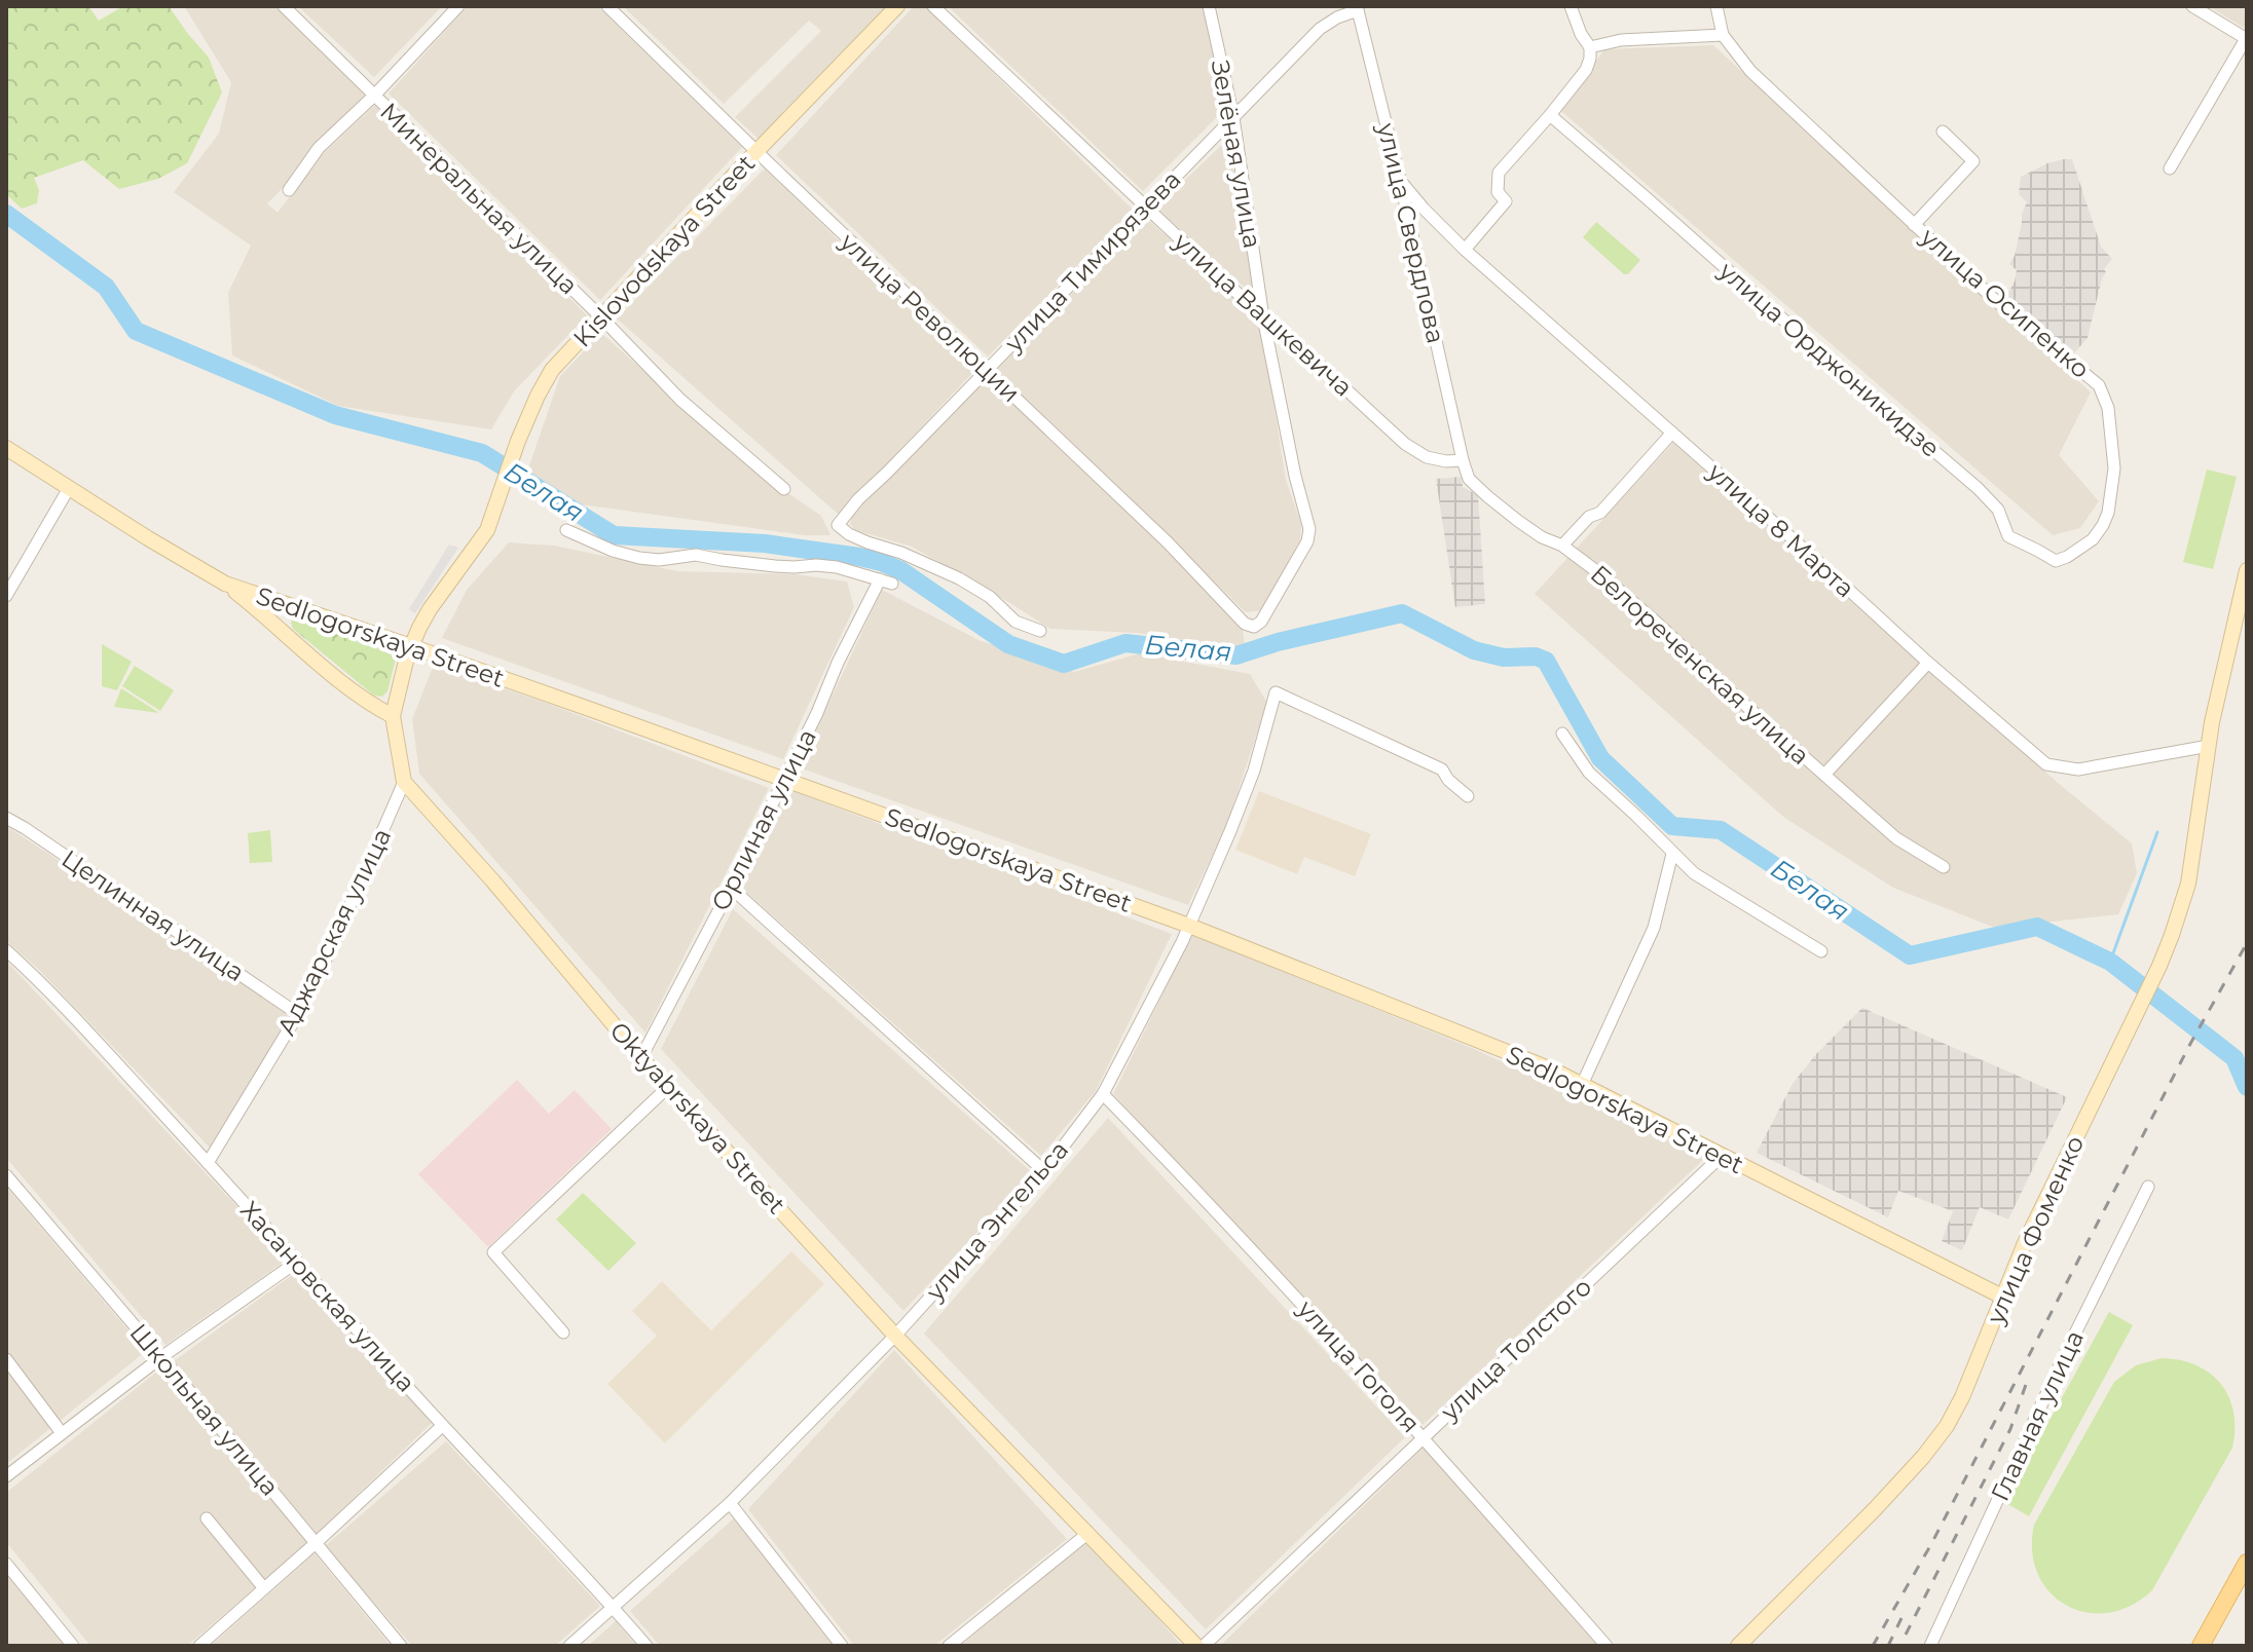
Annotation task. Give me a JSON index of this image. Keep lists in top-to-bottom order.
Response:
{
  "streets": {
    "street": [
      "Зелёная улица",
      "Минеральная улица",
      "улица Свердлова",
      "Kislovodskaya Street",
      "улица Тимирязева",
      "улица Осипенко",
      "улица Вашкевича",
      "улица Революции",
      "улица Орджоникидзе",
      "улица 8 Марта",
      "Sedlogorskaya Street",
      "Белореченская улица",
      "Орлиная улица",
      "Целинная улица",
      "Аджарская улица",
      "Oktyabrskaya Street",
      "улица Энгельса",
      "улица Фоменко",
      "Хасановская улица",
      "улица Толстого",
      "улица Гоголя",
      "Школьная улица",
      "Главная улица"
    ]
  },
  "crossings": [
    ["Зелёная улица", "улица Тимирязева"],
    ["Зелёная улица", "улица Вашкевича"],
    ["Зелёная улица", "улица Революции"],
    ["Минеральная улица", "Kislovodskaya Street"],
    ["улица Свердлова", "улица Тимирязева"],
    ["улица Свердлова", "улица Вашкевича"],
    ["улица Свердлова", "улица 8 Марта"],
    ["улица Свердлова", "Белореченская улица"],
    ["Kislovodskaya Street", "улица Революции"],
    ["Kislovodskaya Street", "Sedlogorskaya Street"],
    ["улица Тимирязева", "улица Вашкевича"],
    ["улица Тимирязева", "улица Революции"],
    ["улица Осипенко", "улица Орджоникидзе"],
    ["улица Вашкевича", "Белореченская улица"],
    ["улица 8 Марта", "улица Фоменко"],
    ["Sedlogorskaya Street", "Орлиная улица"],
    ["Sedlogorskaya Street", "улица Энгельса"],
    ["Sedlogorskaya Street", "улица Фоменко"],
    ["Sedlogorskaya Street", "улица Толстого"],
    ["Орлиная улица", "Oktyabrskaya Street"],
    ["Целинная улица", "Аджарская улица"],
    ["Аджарская улица", "Oktyabrskaya Street"],
    ["Аджарская улица", "Хасановская улица"],
    ["Oktyabrskaya Street", "улица Энгельса"],
    ["улица Энгельса", "Хасановская улица"],
    ["улица Энгельса", "улица Гоголя"],
    ["улица Толстого", "улица Гоголя"]
  ],
  "water": ["Белая"]
}
